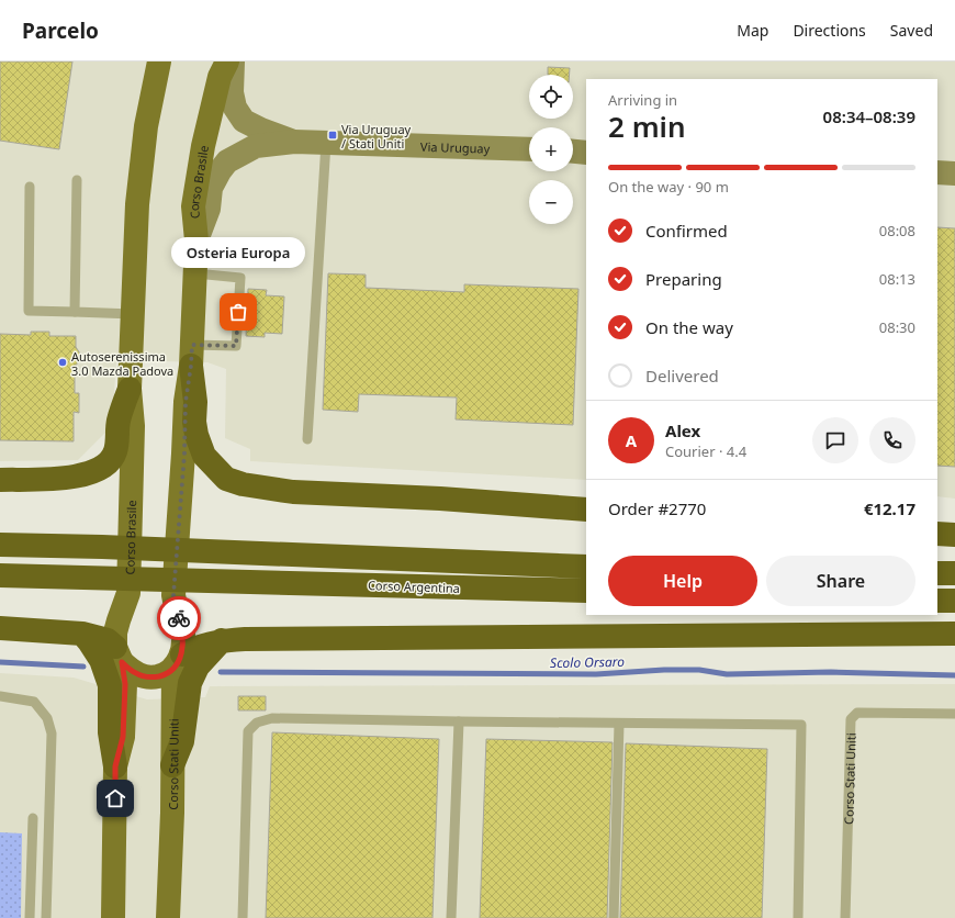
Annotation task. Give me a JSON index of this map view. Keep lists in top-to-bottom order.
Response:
{
  "streets": {
    "highway": ["Corso Argentina"],
    "main road": ["Corso Brasile", "Corso Stati Uniti"],
    "street": ["Via Uruguay"]
  },
  "crossings": [
    ["Via Uruguay", "Corso Brasile"],
    ["Corso Brasile", "Corso Stati Uniti"]
  ],
  "water": ["Scolo Orsaro"],
  "places": {
    "transit": ["Via Uruguay / Stati Uniti"],
    "other": ["Osteria Europa", "Autoserenissima 3.0 Mazda Padova"]
  },
  "page": {
    "header": "Parcelo",
    "nav": ["Map", "Directions", "Saved"],
    "map_buttons": ["+", "−"],
    "heading": ["2 min", "Arriving in", "08:34–08:39"],
    "panel": [
      "Alex",
      "Courier · 4.4",
      "Order #2770",
      "€12.17"
    ],
    "bar": "On the way · 90 m",
    "list": [
      ["Confirmed", "08:08"],
      ["Preparing", "08:13"],
      ["On the way", "08:30"],
      "Delivered"
    ],
    "bubble": "Osteria Europa",
    "round": "A",
    "buttons": ["Help", "Share"]
  }
}
